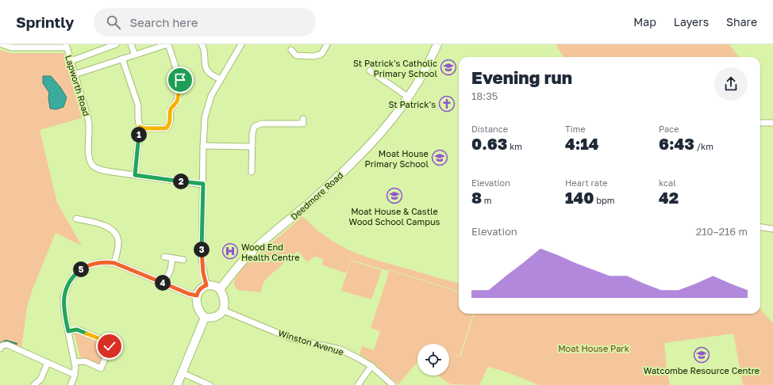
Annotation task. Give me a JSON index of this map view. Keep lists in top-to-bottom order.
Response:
{
  "streets": {
    "street": ["Lapworth Road", "Deedmore Road", "Winston Avenue"]
  },
  "crossings": [
    ["Deedmore Road", "Winston Avenue"]
  ],
  "parks": ["Moat House Park"],
  "places": {
    "school or university": [
      "St Patrick's Catholic Primary School",
      "Moat House Primary School",
      "Moat House & Castle Wood School Campus",
      "Watcombe Resource Centre"
    ],
    "church": ["St Patrick's"],
    "hospital": ["Wood End Health Centre"]
  },
  "page": {
    "header": "Sprintly",
    "search": "Search here",
    "nav": ["Map", "Layers", "Share"],
    "heading": ["Evening run", "18:35"],
    "stats": [
      ["Distance", "0.63 km"],
      ["Time", "4:14"],
      ["Pace", "6:43 /km"],
      ["Elevation", "8 m"],
      ["Heart rate", "140 bpm"],
      ["kcal", "42"]
    ],
    "pins": [
      "1",
      "2",
      "3",
      "5",
      "4"
    ],
    "chart": ["Elevation", "210–216 m"]
  }
}
